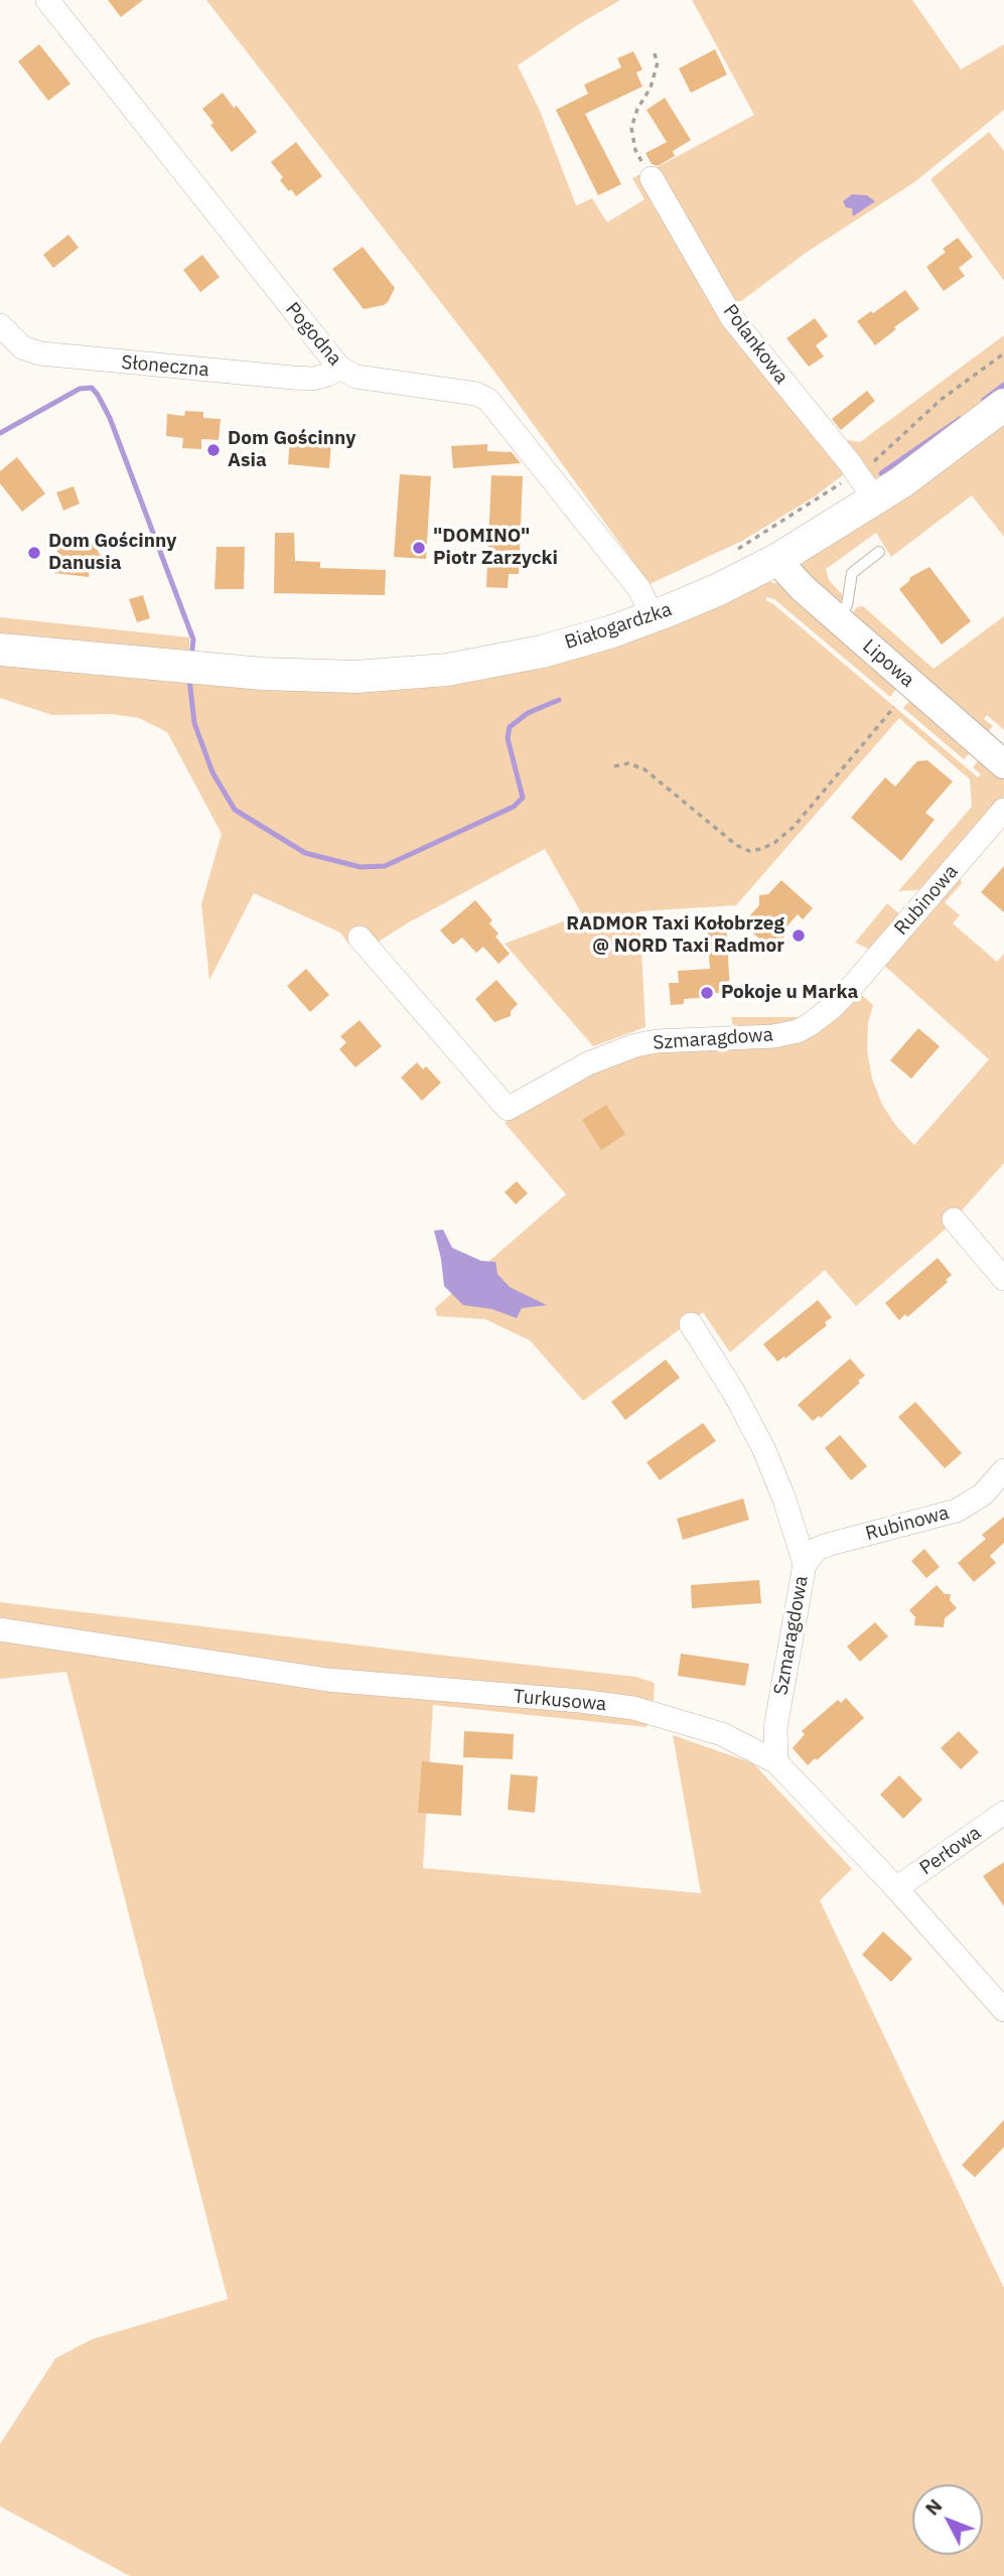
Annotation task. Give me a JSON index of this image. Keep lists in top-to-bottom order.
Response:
{
  "streets": {
    "main road": ["Białogardzka"],
    "street": [
      "Pogodna",
      "Polankowa",
      "Słoneczna",
      "Lipowa",
      "Rubinowa",
      "Szmaragdowa",
      "Turkusowa",
      "Perłowa"
    ]
  },
  "crossings": [
    ["Pogodna", "Słoneczna"],
    ["Pogodna", "Białogardzka"],
    ["Polankowa", "Białogardzka"],
    ["Białogardzka", "Lipowa"],
    ["Rubinowa", "Szmaragdowa"],
    ["Szmaragdowa", "Turkusowa"],
    ["Turkusowa", "Perłowa"]
  ],
  "places": [
    "Dom Gościnny Asia",
    "\"DOMINO\" Piotr Zarzycki",
    "Dom Gościnny Danusia",
    "RADMOR Taxi Kołobrzeg @ NORD Taxi Radmor",
    "Pokoje u Marka"
  ],
  "north": "top left"
}
